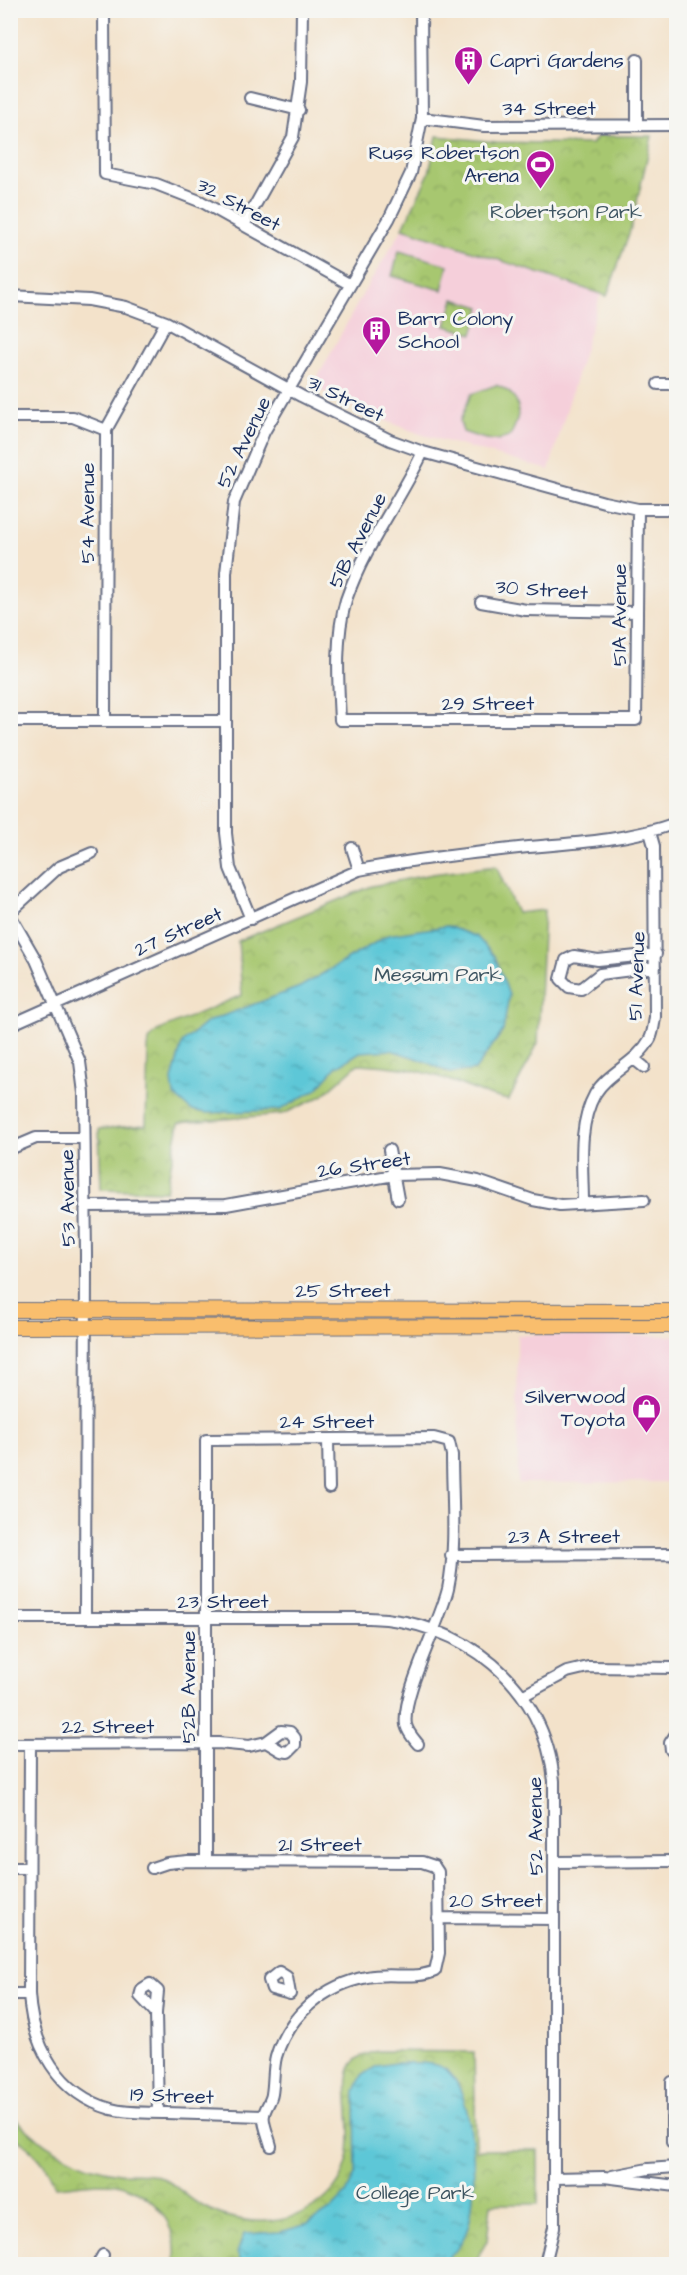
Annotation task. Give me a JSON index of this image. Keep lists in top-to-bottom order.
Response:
{
  "streets": {
    "main road": ["25 Street"],
    "street": [
      "34 Street",
      "32 Street",
      "31 Street",
      "52 Avenue",
      "54 Avenue",
      "51B Avenue",
      "30 Street",
      "51A Avenue",
      "29 Street",
      "27 Street",
      "51 Avenue",
      "26 Street",
      "53 Avenue",
      "24 Street",
      "23 A Street",
      "23 Street",
      "52B Avenue",
      "22 Street",
      "21 Street",
      "20 Street",
      "19 Street"
    ]
  },
  "crossings": [
    ["34 Street", "52 Avenue"],
    ["32 Street", "52 Avenue"],
    ["31 Street", "52 Avenue"],
    ["31 Street", "54 Avenue"],
    ["31 Street", "51B Avenue"],
    ["31 Street", "51A Avenue"],
    ["52 Avenue", "27 Street"],
    ["52 Avenue", "23 Street"],
    ["52 Avenue", "20 Street"],
    ["51B Avenue", "29 Street"],
    ["30 Street", "51A Avenue"],
    ["51A Avenue", "29 Street"],
    ["27 Street", "51 Avenue"],
    ["27 Street", "53 Avenue"],
    ["51 Avenue", "26 Street"],
    ["26 Street", "53 Avenue"],
    ["53 Avenue", "25 Street"],
    ["53 Avenue", "23 Street"],
    ["24 Street", "23 A Street"],
    ["24 Street", "52B Avenue"],
    ["23 Street", "52B Avenue"],
    ["52B Avenue", "22 Street"],
    ["52B Avenue", "21 Street"],
    ["21 Street", "20 Street"]
  ],
  "parks": ["Robertson Park", "Messum Park", "College Park"],
  "places": {
    "building": ["Capri Gardens", "Barr Colony School"],
    "sports": ["Russ Robertson Arena"],
    "shop": ["Silverwood Toyota"]
  }
}
